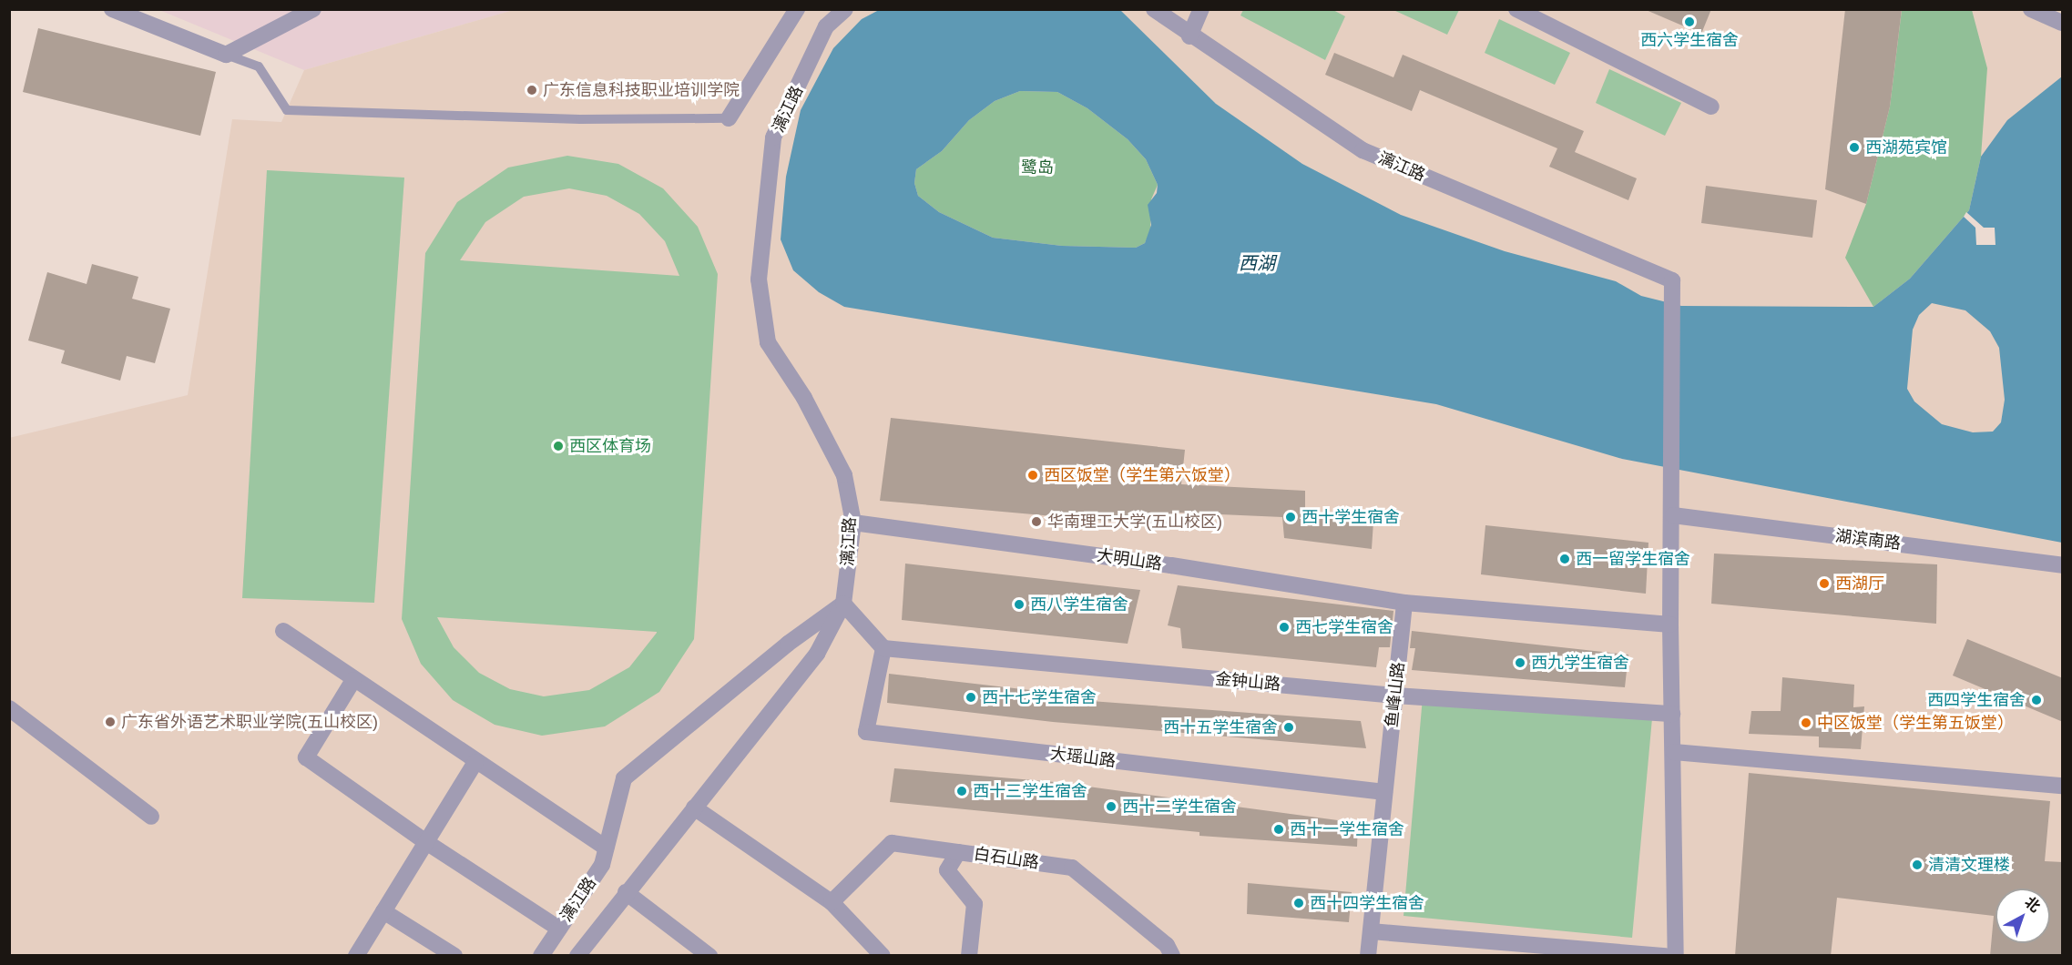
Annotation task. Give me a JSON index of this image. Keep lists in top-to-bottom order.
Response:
{
  "streets": {
    "street": [
      "漓江路",
      "湖滨南路",
      "大明山路",
      "金钟山路",
      "鱼峰山路",
      "大瑶山路",
      "白石山路"
    ]
  },
  "crossings": [
    ["漓江路", "湖滨南路"],
    ["漓江路", "大明山路"],
    ["大明山路", "鱼峰山路"],
    ["金钟山路", "鱼峰山路"],
    ["金钟山路", "大瑶山路"],
    ["鱼峰山路", "大瑶山路"]
  ],
  "water": ["西湖"],
  "parks": ["鹭岛"],
  "places": [
    "西六学生宿舍",
    "广东信息科技职业培训学院",
    "西湖苑宾馆",
    "西区体育场",
    "西区饭堂（学生第六饭堂）",
    "西十学生宿舍",
    "华南理工大学(五山校区)",
    "西一留学生宿舍",
    "西湖厅",
    "西八学生宿舍",
    "西七学生宿舍",
    "西九学生宿舍",
    "西十七学生宿舍",
    "西四学生宿舍",
    "广东省外语艺术职业学院(五山校区)",
    "中区饭堂（学生第五饭堂）",
    "西十五学生宿舍",
    "西十三学生宿舍",
    "西十二学生宿舍",
    "西十一学生宿舍",
    "清清文理楼",
    "西十四学生宿舍"
  ],
  "north": "top right"
}
